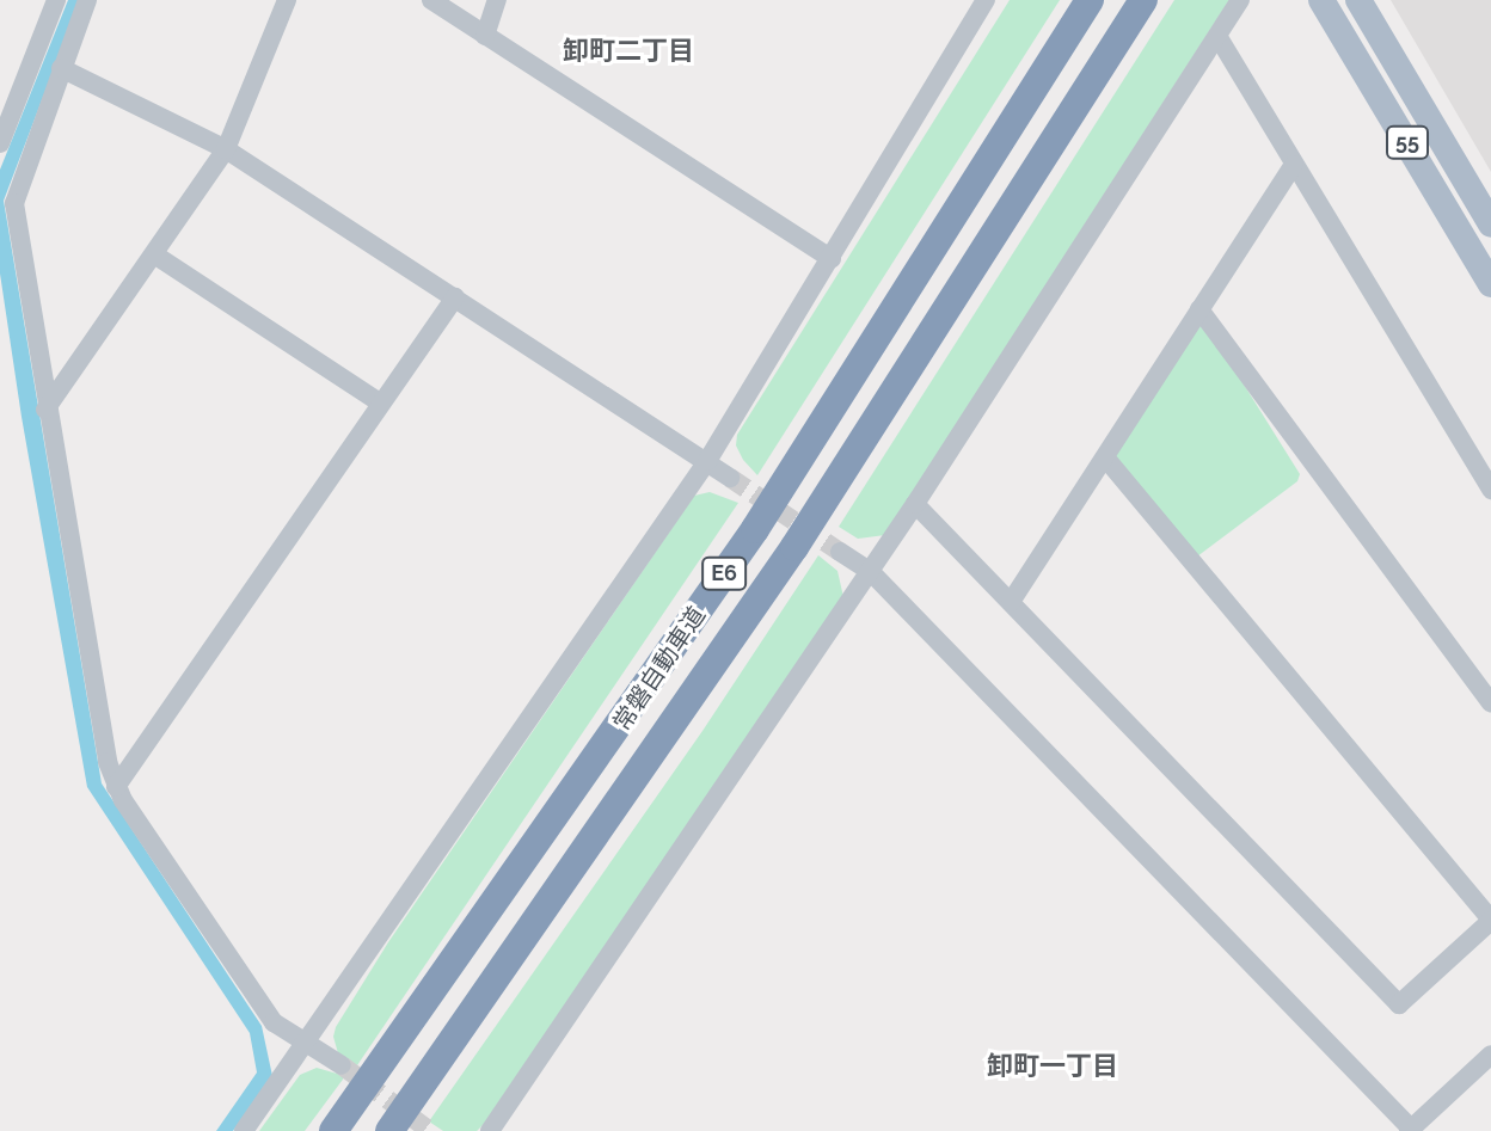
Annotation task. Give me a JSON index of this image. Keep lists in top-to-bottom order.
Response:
{
  "streets": {
    "highway": ["E6", "常磐自動車道"],
    "main road": ["55"]
  },
  "districts": ["卸町二丁目", "卸町一丁目"]
}
